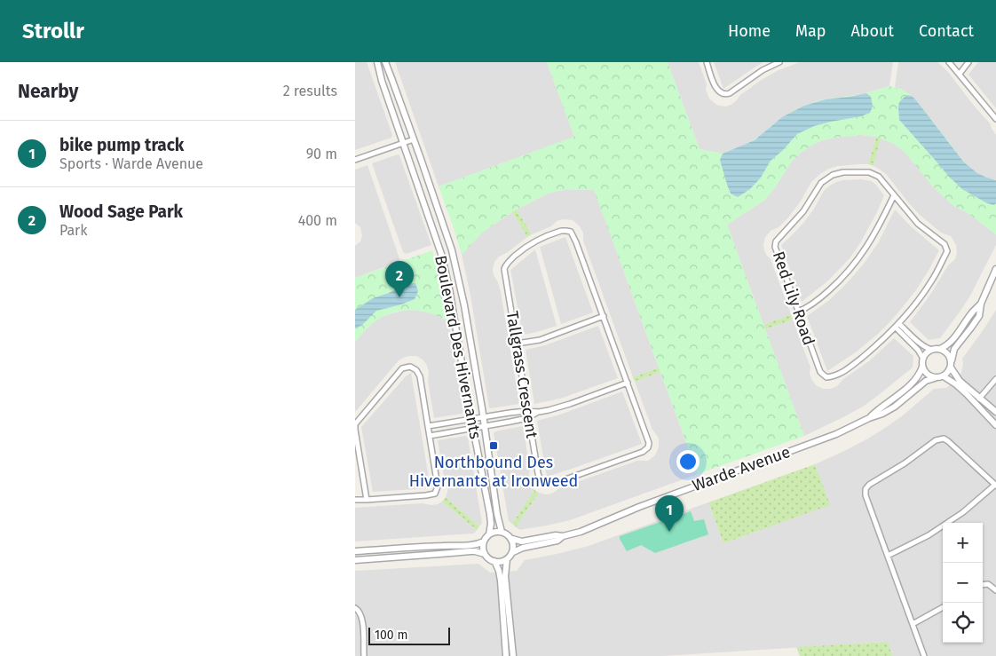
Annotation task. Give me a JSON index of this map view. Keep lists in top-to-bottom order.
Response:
{
  "streets": {
    "street": [
      "Red Lily Road",
      "Boulevard Des Hivernants",
      "Tallgrass Crescent",
      "Warde Avenue"
    ]
  },
  "crossings": [
    ["Boulevard Des Hivernants", "Warde Avenue"]
  ],
  "places": {
    "transit": ["Northbound Des Hivernants at Ironweed"]
  },
  "scale_bar": "100 m",
  "page": {
    "header": "Strollr",
    "nav": [
      "Home",
      "Map",
      "About",
      "Contact"
    ],
    "heading": ["Nearby", "2 results"],
    "list": [
      {
        "mark": "1",
        "name": "bike pump track",
        "note": "Sports · Warde Avenue",
        "value": "90 m"
      },
      {
        "mark": "2",
        "name": "Wood Sage Park",
        "note": "Park",
        "value": "400 m"
      }
    ],
    "pins": ["2", "1"],
    "map_buttons": ["+", "−"],
    "scale": "100 m"
  }
}
